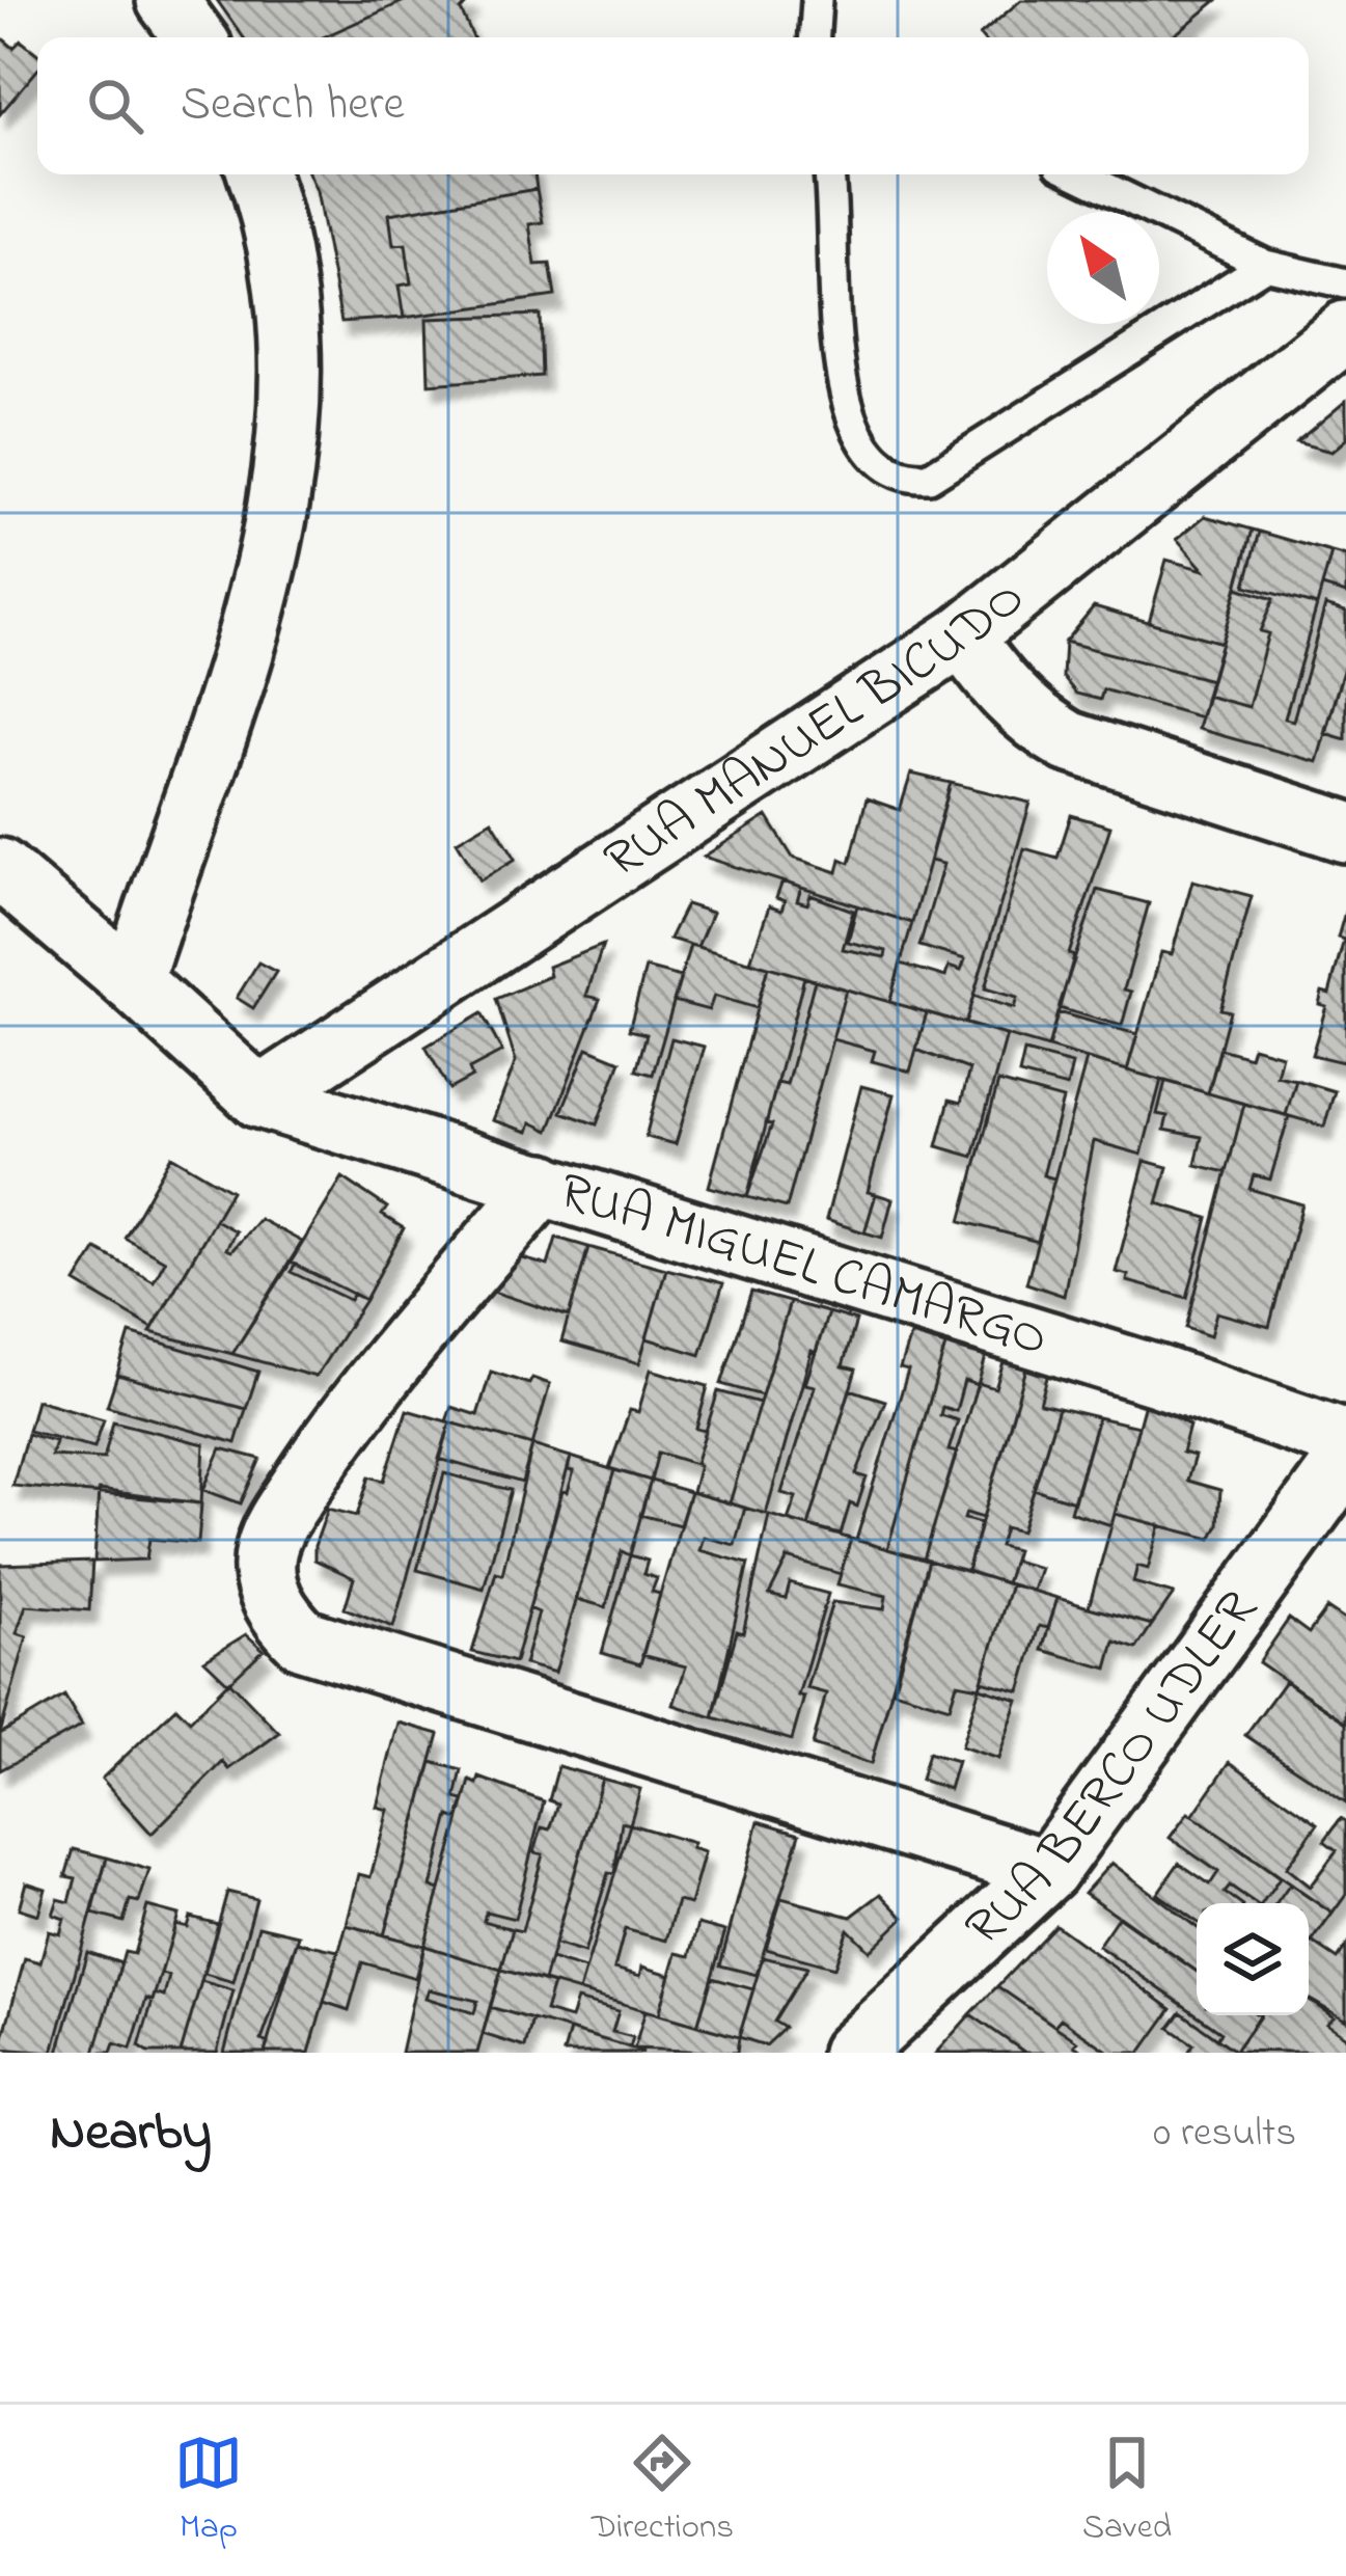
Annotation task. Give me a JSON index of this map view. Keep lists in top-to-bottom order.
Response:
{
  "streets": {
    "street": ["RUA MANUEL BICUDO", "RUA MIGUEL CAMARGO", "RUA BERCO UDLER"]
  },
  "crossings": [
    ["RUA MANUEL BICUDO", "RUA MIGUEL CAMARGO"]
  ],
  "north": "top left",
  "page": {
    "search": "Search here",
    "heading": ["Nearby", "0 results"],
    "nav": ["Map", "Directions", "Saved"]
  }
}
